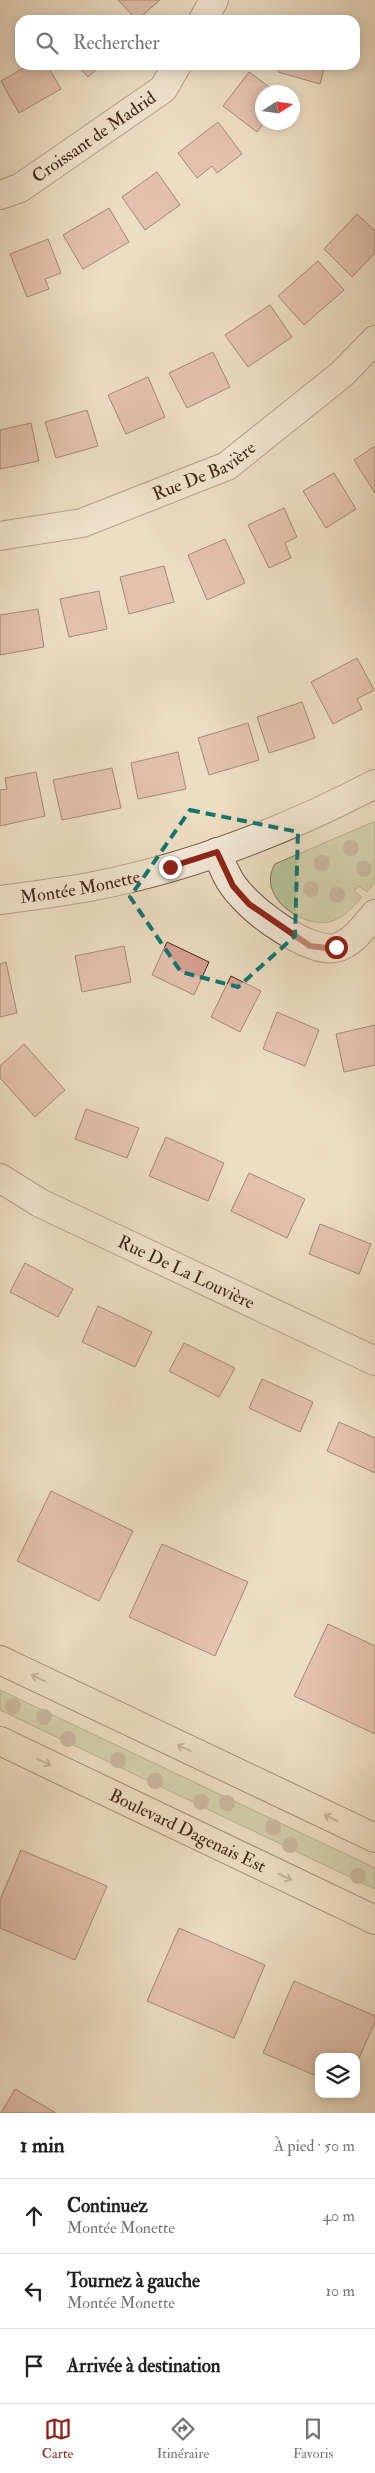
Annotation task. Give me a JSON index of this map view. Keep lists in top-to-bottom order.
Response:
{
  "streets": {
    "main road": ["Boulevard Dagenais Est"],
    "street": [
      "Croissant de Madrid",
      "Rue De Bavière",
      "Montée Monette",
      "Rue De La Louvière"
    ]
  },
  "north": "right",
  "page": {
    "search": "Rechercher",
    "heading": ["1 min", "À pied · 50 m"],
    "list": [
      ["Continuez", "Montée Monette", "40 m"],
      ["Tournez à gauche", "Montée Monette", "10 m"],
      "Arrivée à destination"
    ],
    "nav": ["Carte", "Itinéraire", "Favoris"]
  }
}
